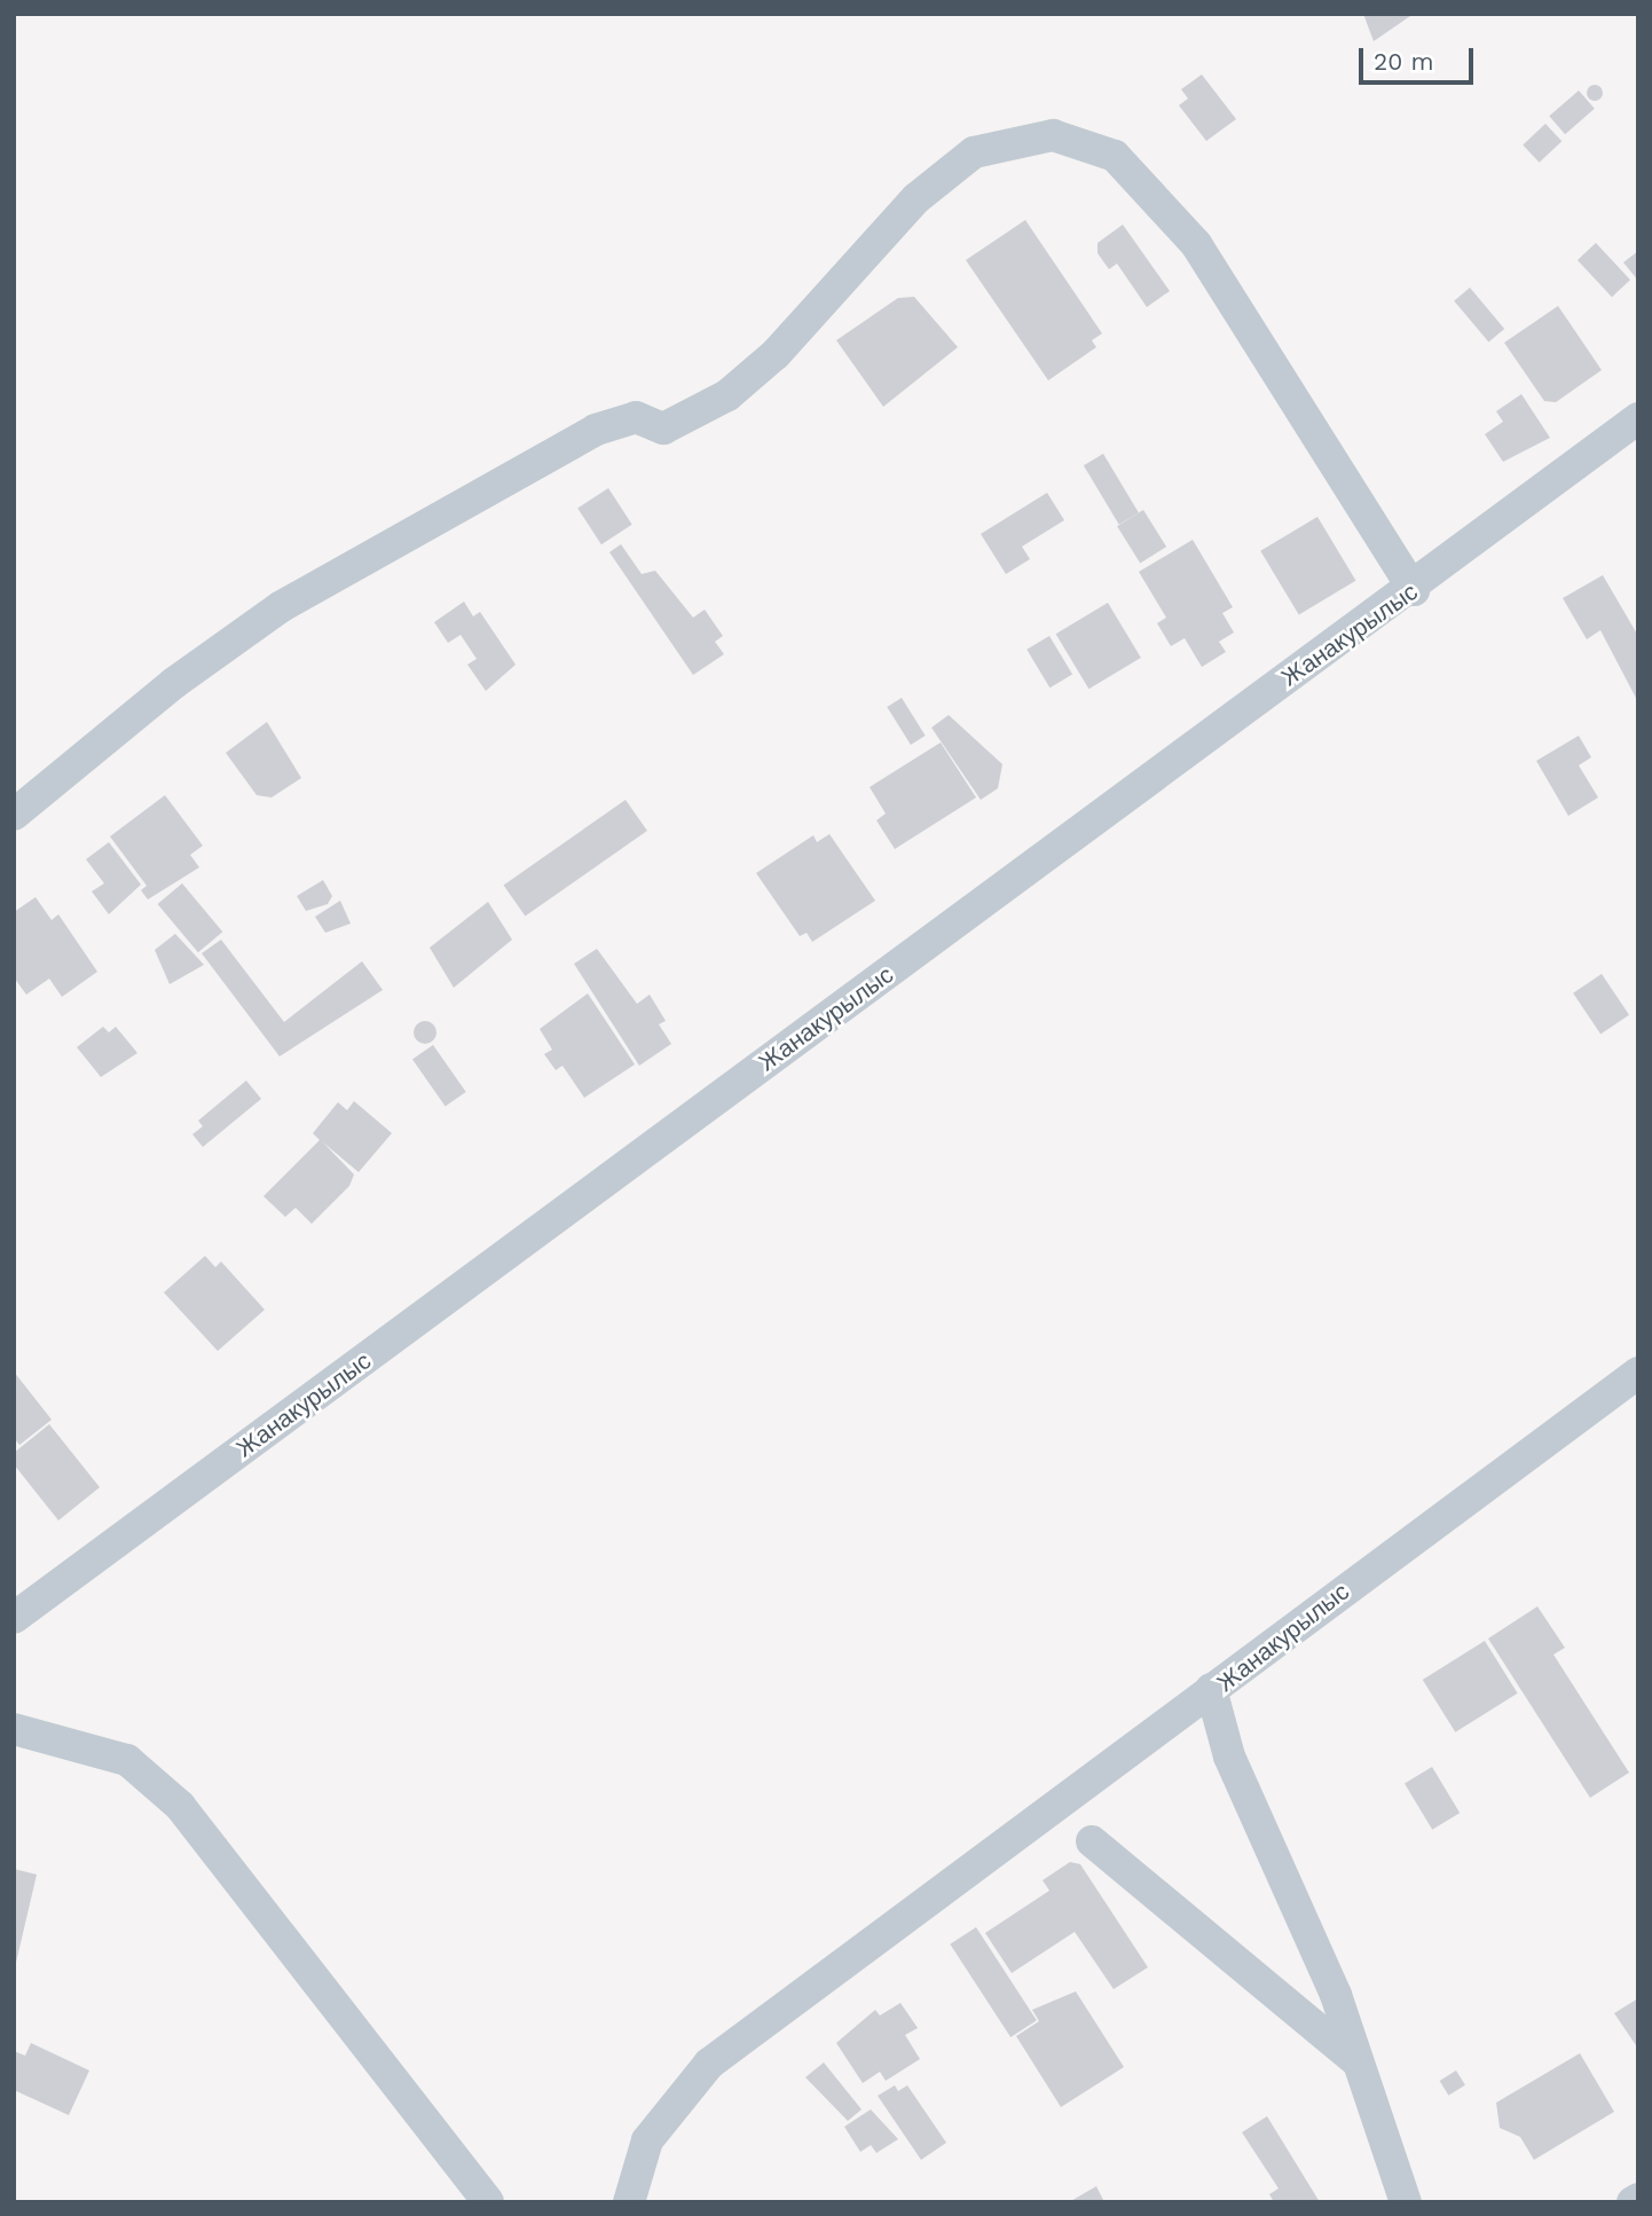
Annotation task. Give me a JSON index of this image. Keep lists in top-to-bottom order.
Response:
{
  "streets": {
    "street": ["Жанакурылыс"]
  },
  "scale_bar": "20 m"
}
